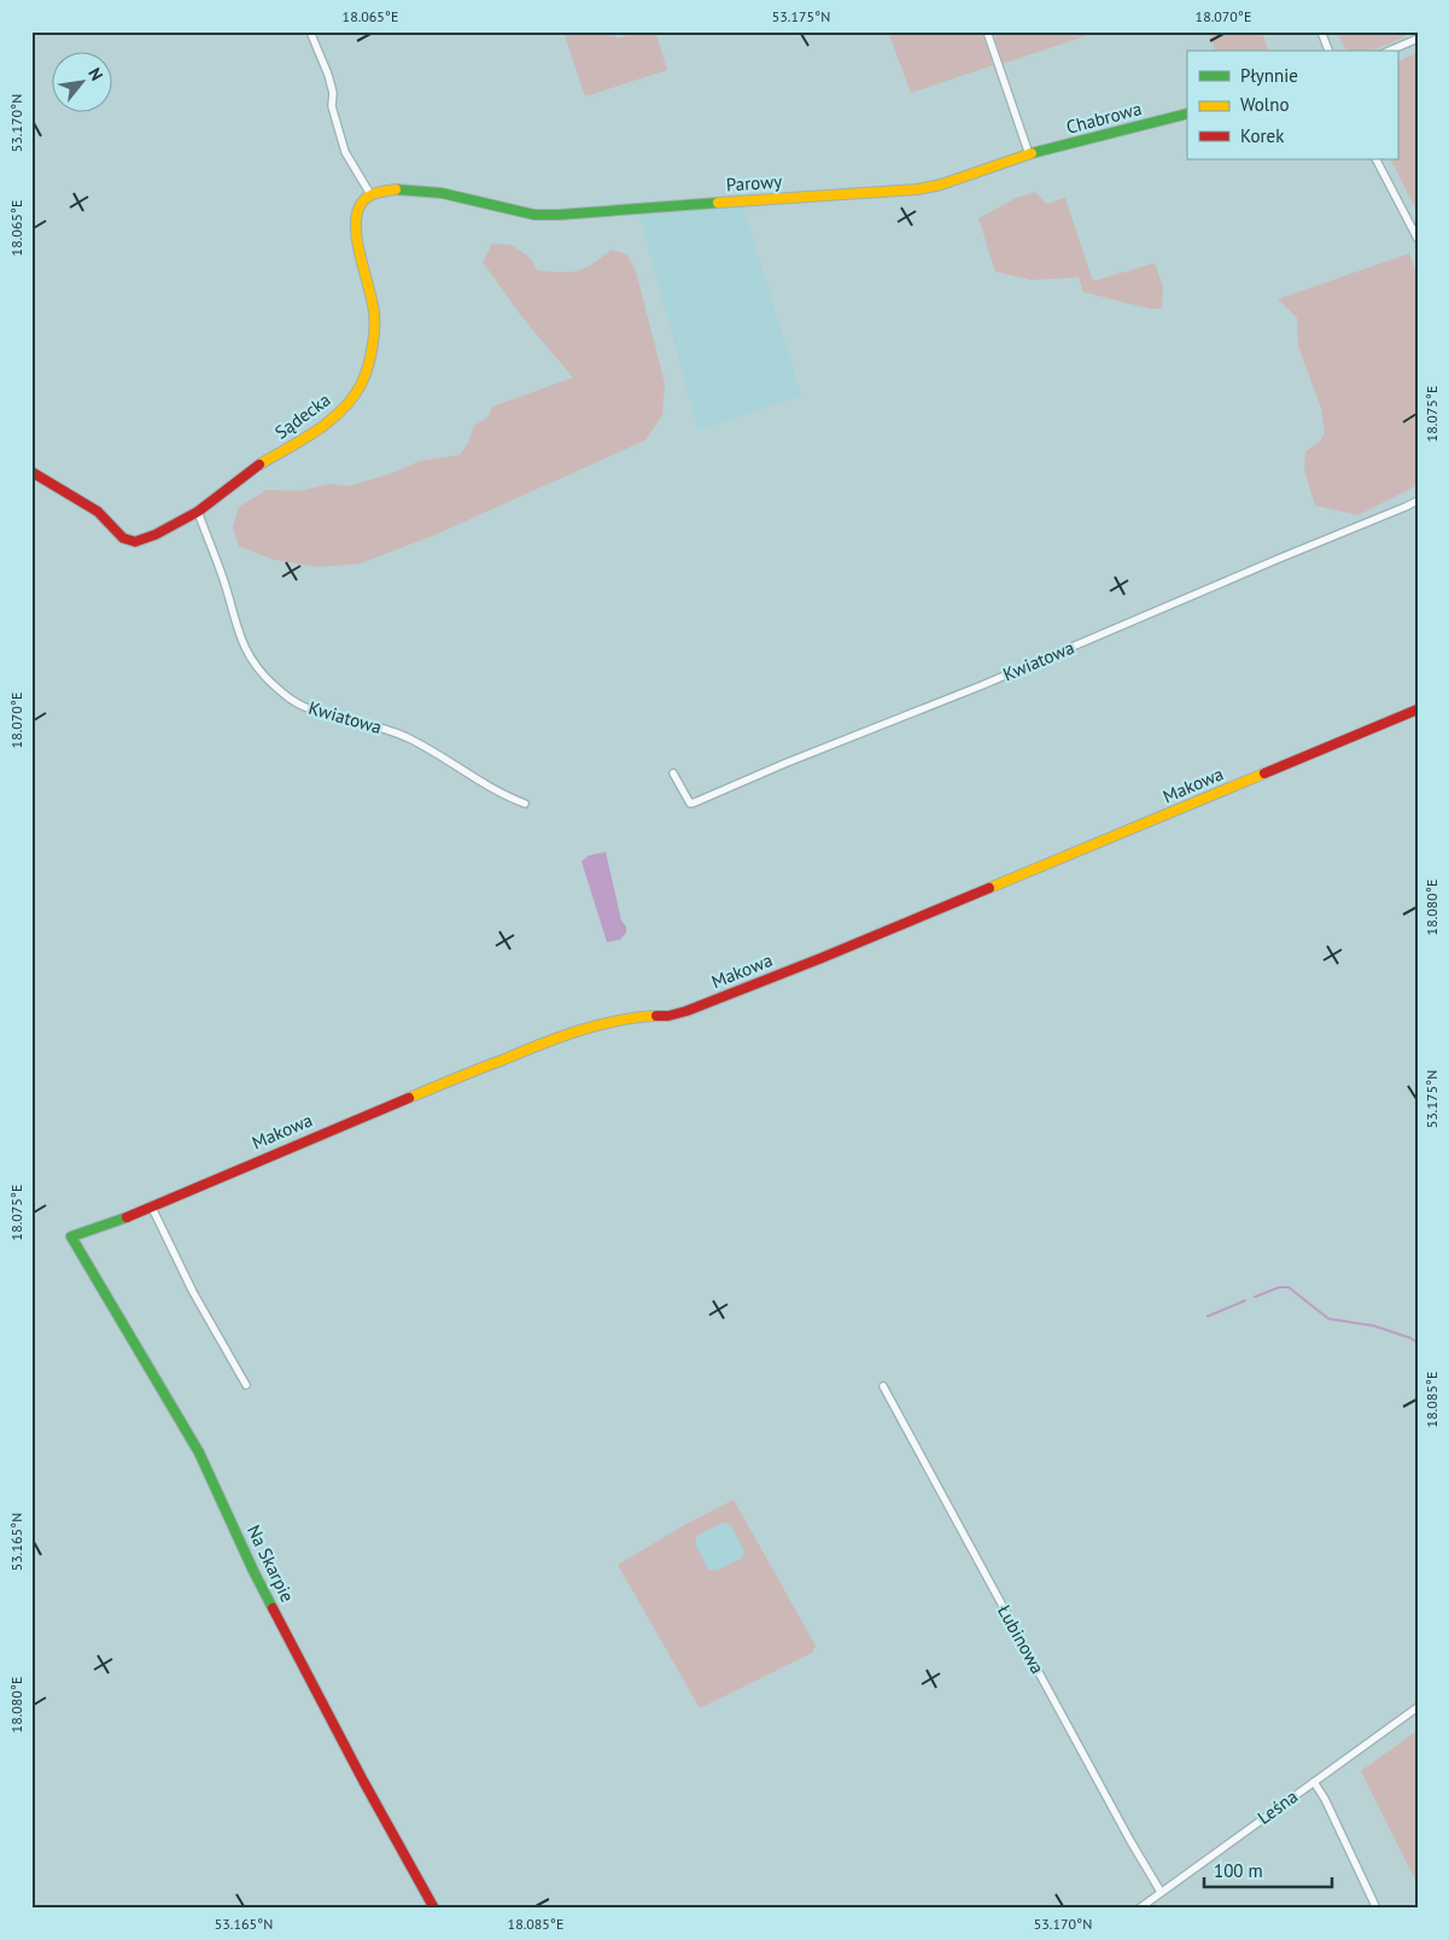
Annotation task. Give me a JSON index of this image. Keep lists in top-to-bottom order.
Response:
{
  "streets": {
    "street": [
      "Chabrowa",
      "Parowy",
      "Sądecka",
      "Kwiatowa",
      "Makowa",
      "Na Skarpie",
      "Łubinowa",
      "Leśna"
    ]
  },
  "crossings": [
    ["Chabrowa", "Parowy"],
    ["Parowy", "Sądecka"],
    ["Sądecka", "Kwiatowa"],
    ["Makowa", "Na Skarpie"],
    ["Łubinowa", "Leśna"]
  ],
  "legend": ["Płynnie", "Wolno", "Korek"],
  "scale_bar": "100 m",
  "north": "top right",
  "coordinates": [
    "18.065°E",
    "53.175°N",
    "18.070°E",
    "53.170°N",
    "18.075°E",
    "18.080°E",
    "18.085°E",
    "53.165°N"
  ]
}
